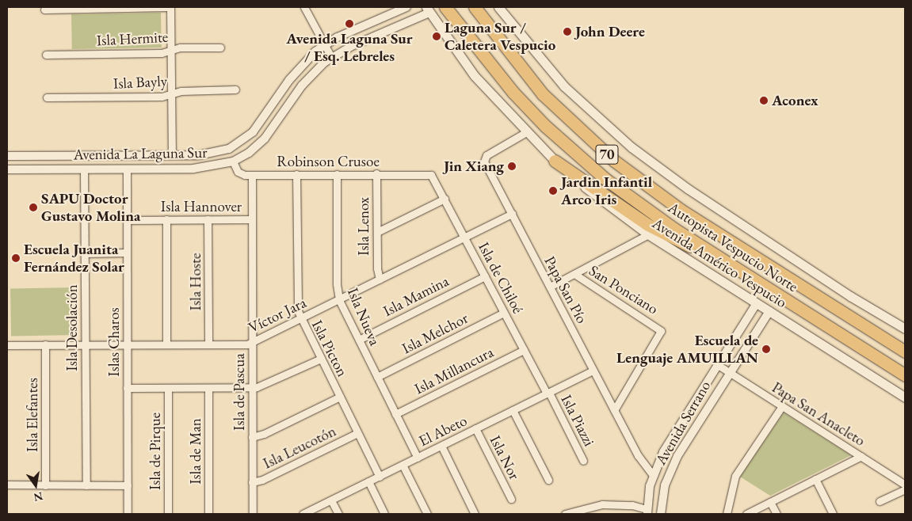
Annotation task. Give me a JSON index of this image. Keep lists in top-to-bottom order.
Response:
{
  "streets": {
    "highway": ["70", "Autopista Vespucio Norte"],
    "main road": ["Avenida Américo Vespucio"],
    "street": [
      "Isla Hermite",
      "Isla Bayly",
      "Avenida La Laguna Sur",
      "Robinson Crusoe",
      "Isla Hannover",
      "Isla Lenox",
      "Isla de Chiloé",
      "Isla Hoste",
      "Papa San Pío",
      "San Ponciano",
      "Isla Mamina",
      "Víctor Jara",
      "Isla Nueva",
      "Isla Desolación",
      "Isla Melchor",
      "Islas Charos",
      "Isla Picton",
      "Isla Millancura",
      "Isla de Pascua",
      "Papa San Anacleto",
      "Isla Elefantes",
      "Isla Piazzi",
      "Avenida Serrano",
      "El Abeto",
      "Isla Leucotón",
      "Isla de Pirque",
      "Isla de Man",
      "Isla Nor"
    ]
  },
  "crossings": [
    ["Avenida La Laguna Sur", "Robinson Crusoe"],
    ["Avenida La Laguna Sur", "Avenida Américo Vespucio"],
    ["Avenida La Laguna Sur", "Isla Desolación"],
    ["Avenida La Laguna Sur", "Islas Charos"],
    ["Robinson Crusoe", "Isla Lenox"],
    ["Robinson Crusoe", "Isla de Chiloé"],
    ["Robinson Crusoe", "Isla Nueva"],
    ["Robinson Crusoe", "Isla Picton"],
    ["Robinson Crusoe", "Isla de Pascua"],
    ["Isla Hannover", "Isla Hoste"],
    ["Isla Hannover", "Islas Charos"],
    ["Isla Hannover", "Isla de Pascua"],
    ["Isla Lenox", "Víctor Jara"],
    ["Avenida Américo Vespucio", "Papa San Pío"],
    ["Avenida Américo Vespucio", "Avenida Serrano"],
    ["Isla de Chiloé", "Isla Mamina"],
    ["Isla de Chiloé", "Víctor Jara"],
    ["Isla de Chiloé", "Isla Melchor"],
    ["Isla de Chiloé", "Isla Millancura"],
    ["Isla de Chiloé", "Isla Piazzi"],
    ["Isla de Chiloé", "El Abeto"],
    ["Isla Hoste", "Víctor Jara"],
    ["Papa San Pío", "San Ponciano"],
    ["Papa San Pío", "Víctor Jara"],
    ["Papa San Pío", "Avenida Serrano"],
    ["Papa San Pío", "El Abeto"],
    ["Isla Mamina", "Isla Nueva"],
    ["Víctor Jara", "Isla Nueva"],
    ["Víctor Jara", "Isla Desolación"],
    ["Víctor Jara", "Islas Charos"],
    ["Víctor Jara", "Isla Picton"],
    ["Víctor Jara", "Isla de Pascua"],
    ["Víctor Jara", "Isla Elefantes"],
    ["Isla Nueva", "Isla Melchor"],
    ["Isla Nueva", "Isla Millancura"],
    ["Isla Nueva", "El Abeto"],
    ["Isla Picton", "El Abeto"],
    ["Isla Picton", "Isla Leucotón"],
    ["Isla de Pascua", "Isla Leucotón"],
    ["Papa San Anacleto", "Avenida Serrano"],
    ["Isla Piazzi", "El Abeto"],
    ["El Abeto", "Isla Nor"]
  ],
  "places": [
    "Avenida Laguna Sur / Esq. Lebreles",
    "John Deere",
    "Laguna Sur / Caletera Vespucio",
    "Aconex",
    "Jin Xiang",
    "Jardin Infantil Arco Iris",
    "SAPU Doctor Gustavo Molina",
    "Escuela Juanita Fernández Solar",
    "Escuela de Lenguaje AMUILLAN"
  ],
  "north": "bottom"
}
